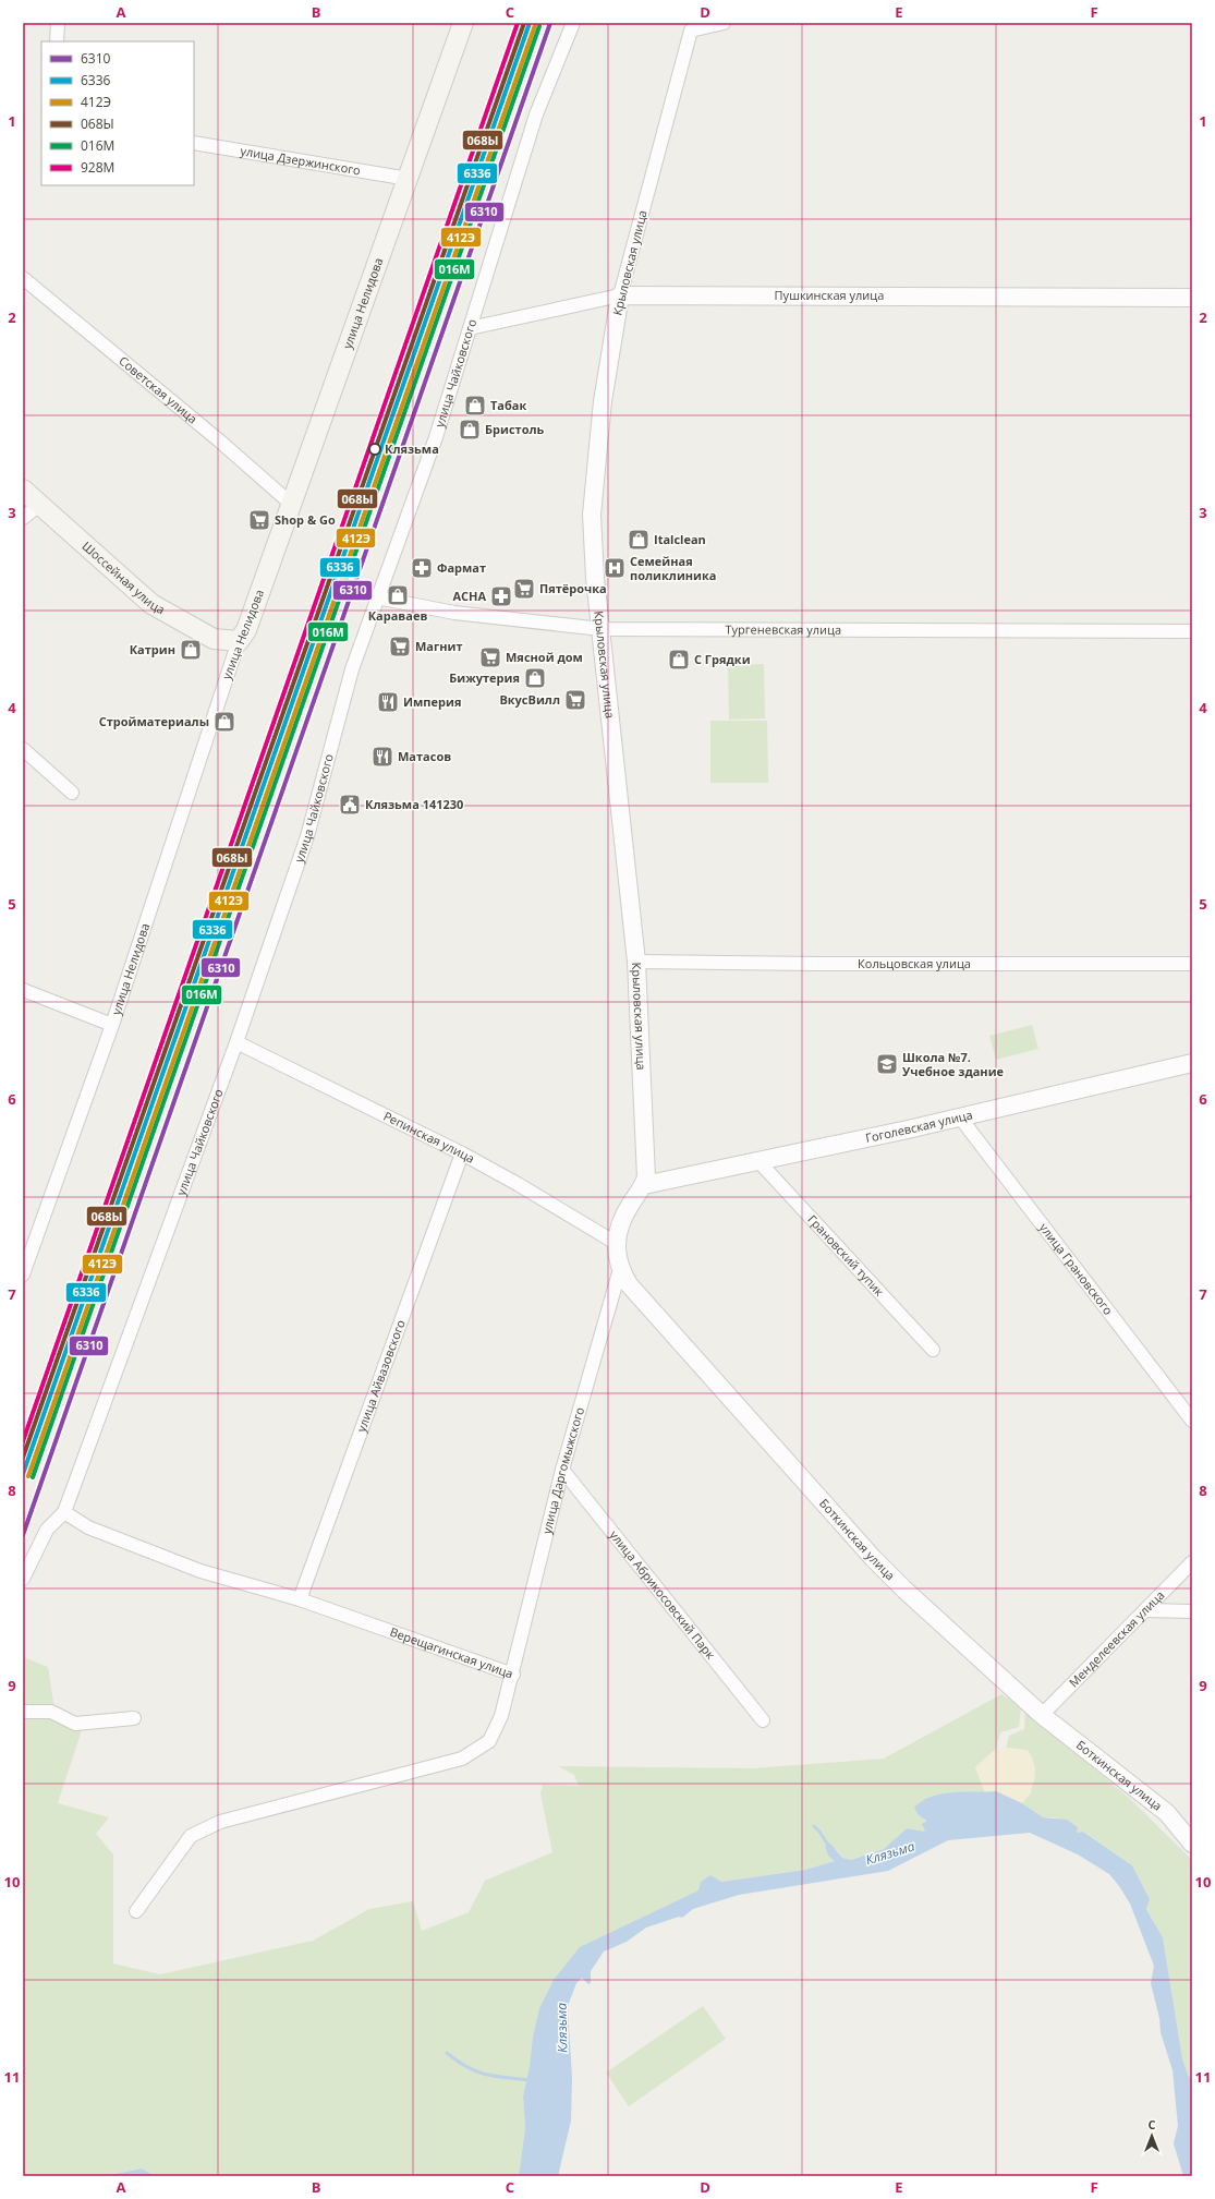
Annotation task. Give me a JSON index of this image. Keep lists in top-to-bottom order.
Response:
{
  "streets": {
    "main road": ["улица Нелидова", "Шоссейная улица"],
    "street": [
      "улица Дзержинского",
      "Крыловская улица",
      "Пушкинская улица",
      "улица Чайковского",
      "Советская улица",
      "Тургеневская улица",
      "Кольцовская улица",
      "Гоголевская улица",
      "Репинская улица",
      "Грановский тупик",
      "улица Грановского",
      "улица Айвазовского",
      "улица Даргомыжского",
      "Боткинская улица",
      "улица Абрикосовский Парк",
      "Менделеевская улица",
      "Верещагинская улица"
    ]
  },
  "crossings": [
    ["улица Дзержинского", "улица Нелидова"],
    ["Крыловская улица", "Пушкинская улица"],
    ["Крыловская улица", "Тургеневская улица"],
    ["Крыловская улица", "Кольцовская улица"],
    ["Крыловская улица", "Гоголевская улица"],
    ["Крыловская улица", "Боткинская улица"],
    ["Пушкинская улица", "улица Чайковского"],
    ["улица Нелидова", "Советская улица"],
    ["улица Нелидова", "Шоссейная улица"],
    ["улица Чайковского", "Тургеневская улица"],
    ["улица Чайковского", "Репинская улица"],
    ["улица Чайковского", "Верещагинская улица"],
    ["Гоголевская улица", "Грановский тупик"],
    ["Гоголевская улица", "улица Грановского"],
    ["Гоголевская улица", "Боткинская улица"],
    ["Репинская улица", "улица Айвазовского"],
    ["Репинская улица", "Боткинская улица"],
    ["улица Айвазовского", "Верещагинская улица"],
    ["улица Даргомыжского", "Боткинская улица"],
    ["улица Даргомыжского", "улица Абрикосовский Парк"],
    ["улица Даргомыжского", "Верещагинская улица"],
    ["Боткинская улица", "Менделеевская улица"]
  ],
  "water": ["Клязьма"],
  "places": {
    "shop": [
      "Табак",
      "Бристоль",
      "Italclean",
      "Караваев",
      "Катрин",
      "С Грядки",
      "Бижутерия",
      "Стройматериалы"
    ],
    "other": ["Клязьма"],
    "supermarket": [
      "Shop & Go",
      "Пятёрочка",
      "Магнит",
      "Мясной дом",
      "ВкусВилл"
    ],
    "pharmacy": ["Фармат", "АСНА"],
    "hospital": ["Семейная поликлиника"],
    "restaurant": ["Империя", "Матасов"],
    "public building": ["Клязьма 141230"],
    "school or university": ["Школа №7. Учебное здание"]
  },
  "lines": [
    "transit line 6310",
    "transit line 6336",
    "transit line 068Ы",
    "transit line 928М",
    "transit line 412Э",
    "transit line 016М"
  ],
  "legend": [
    "6310",
    "6336",
    "412Э",
    "068Ы",
    "016М",
    "928М"
  ],
  "north": "top",
  "grid": {
    "columns": [
      "A",
      "B",
      "C",
      "D",
      "E",
      "F"
    ],
    "rows": [
      "1",
      "2",
      "3",
      "4",
      "5",
      "6",
      "7",
      "8",
      "9",
      "10",
      "11"
    ]
  }
}
